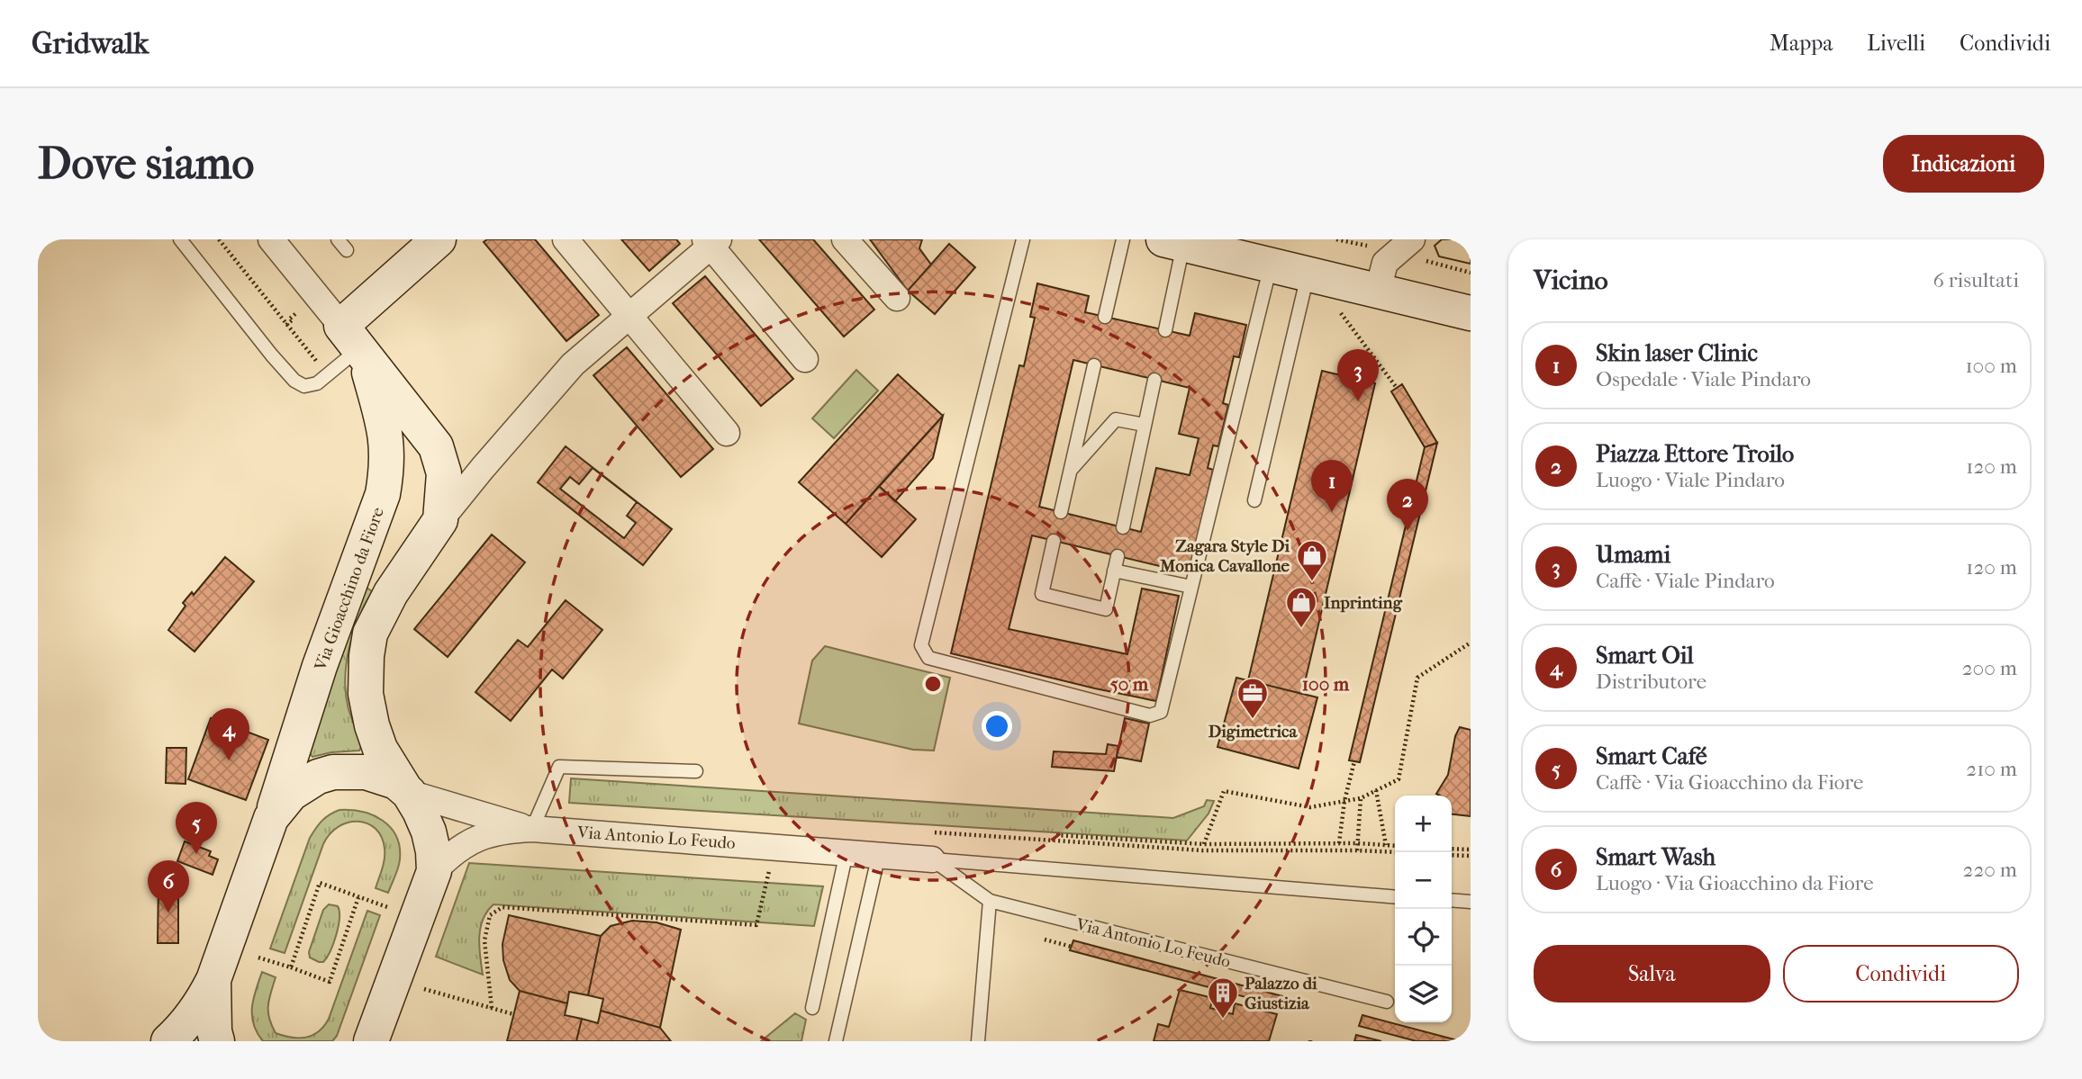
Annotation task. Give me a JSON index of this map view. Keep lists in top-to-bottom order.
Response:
{
  "streets": {
    "street": ["Via Gioacchino da Fiore", "Via Antonio Lo Feudo"]
  },
  "crossings": [
    ["Via Gioacchino da Fiore", "Via Antonio Lo Feudo"]
  ],
  "places": {
    "shop": ["Zagara Style Di Monica Cavallone", "Inprinting"],
    "office": ["Digimetrica"],
    "building": ["Palazzo di Giustizia"]
  },
  "page": {
    "header": "Gridwalk",
    "nav": ["Mappa", "Livelli", "Condividi"],
    "buttons": [
      "Indicazioni",
      ["Salva", "Condividi"]
    ],
    "title": "Dove siamo",
    "heading": ["Vicino", "6 risultati"],
    "list": [
      {
        "mark": "1",
        "name": "Skin laser Clinic",
        "note": "Ospedale · Viale Pindaro",
        "value": "100 m"
      },
      {
        "mark": "2",
        "name": "Piazza Ettore Troilo",
        "note": "Luogo · Viale Pindaro",
        "value": "120 m"
      },
      {
        "mark": "3",
        "name": "Umami",
        "note": "Caffè · Viale Pindaro",
        "value": "120 m"
      },
      {
        "mark": "4",
        "name": "Smart Oil",
        "note": "Distributore",
        "value": "200 m"
      },
      {
        "mark": "5",
        "name": "Smart Café",
        "note": "Caffè · Via Gioacchino da Fiore",
        "value": "210 m"
      },
      {
        "mark": "6",
        "name": "Smart Wash",
        "note": "Luogo · Via Gioacchino da Fiore",
        "value": "220 m"
      }
    ],
    "pins": [
      "3",
      "1",
      "2",
      "4",
      "5",
      "6"
    ],
    "map_buttons": ["+", "−"]
  },
  "rings": ["50 m", "100 m"]
}
